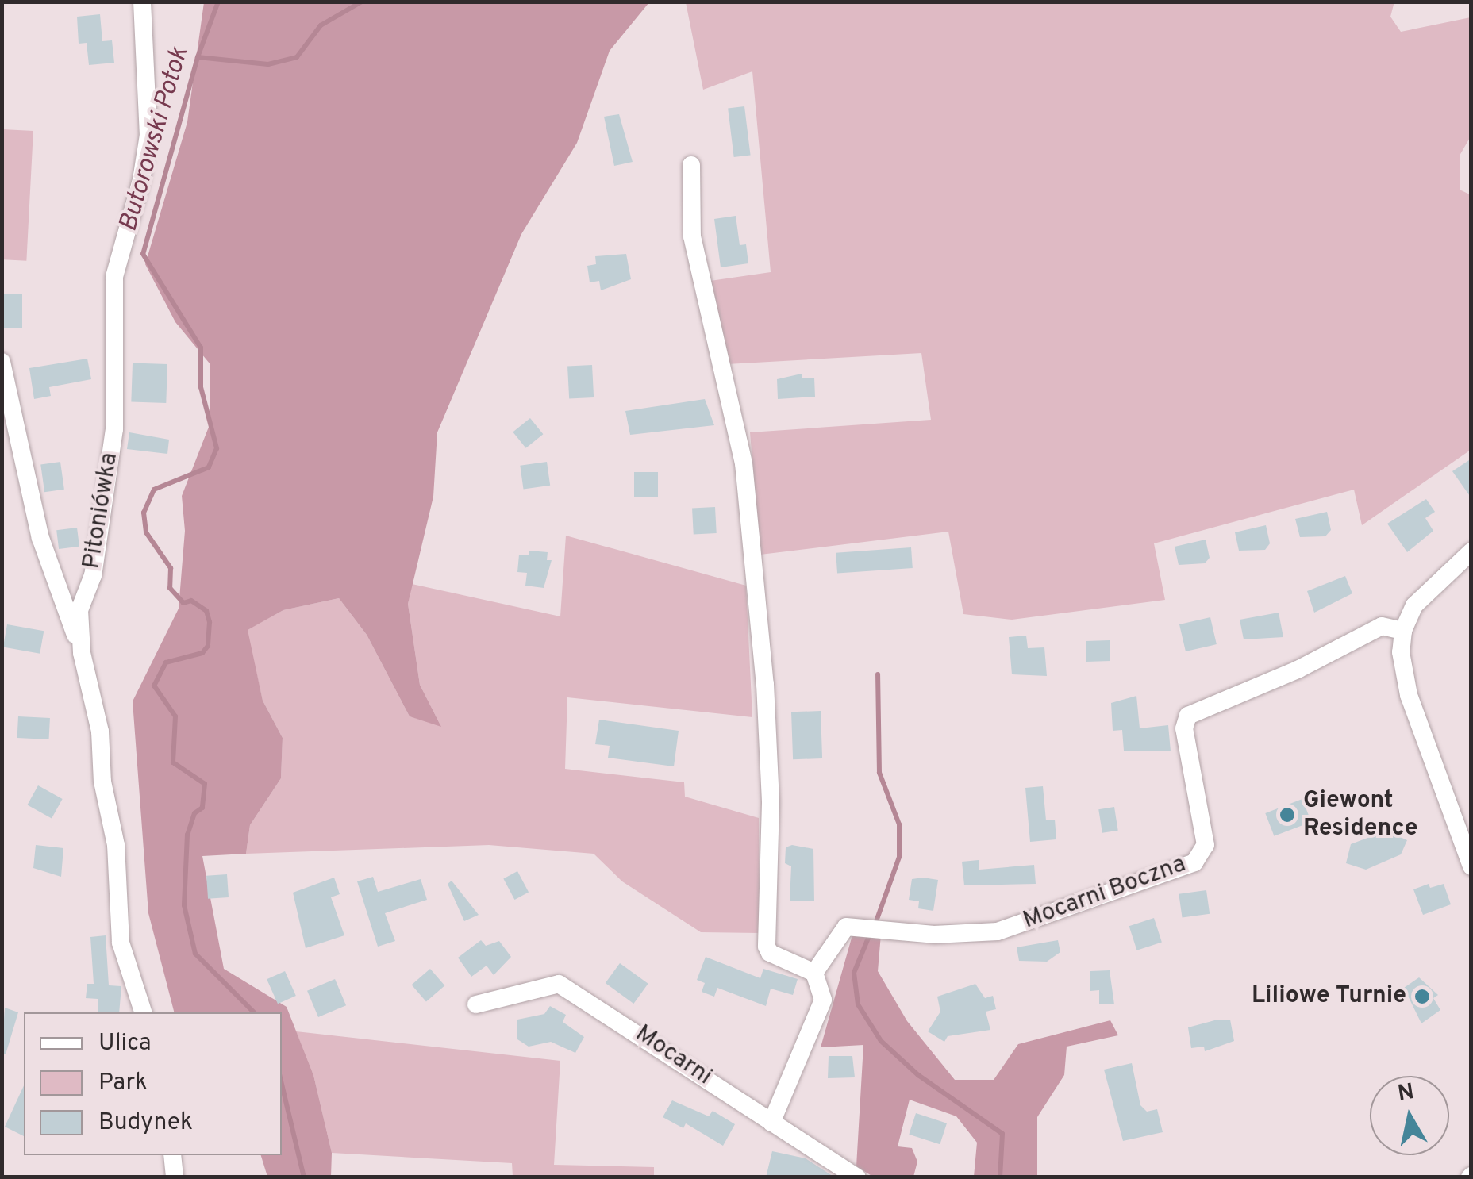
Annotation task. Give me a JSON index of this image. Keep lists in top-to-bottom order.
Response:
{
  "streets": {
    "street": ["Pitoniówka", "Mocarni Boczna", "Mocarni"]
  },
  "water": ["Butorowski Potok"],
  "places": ["Giewont Residence", "Liliowe Turnie"],
  "legend": ["Ulica", "Park", "Budynek"],
  "north": "top"
}
